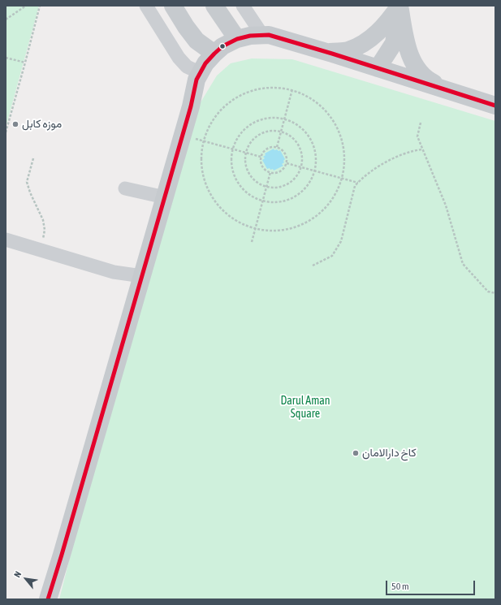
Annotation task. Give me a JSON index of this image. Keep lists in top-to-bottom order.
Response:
{
  "parks": ["Darul Aman Square"],
  "places": ["موزه کابل", "کاخ دارالامان"],
  "scale_bar": "50 m",
  "north": "top left"
}
